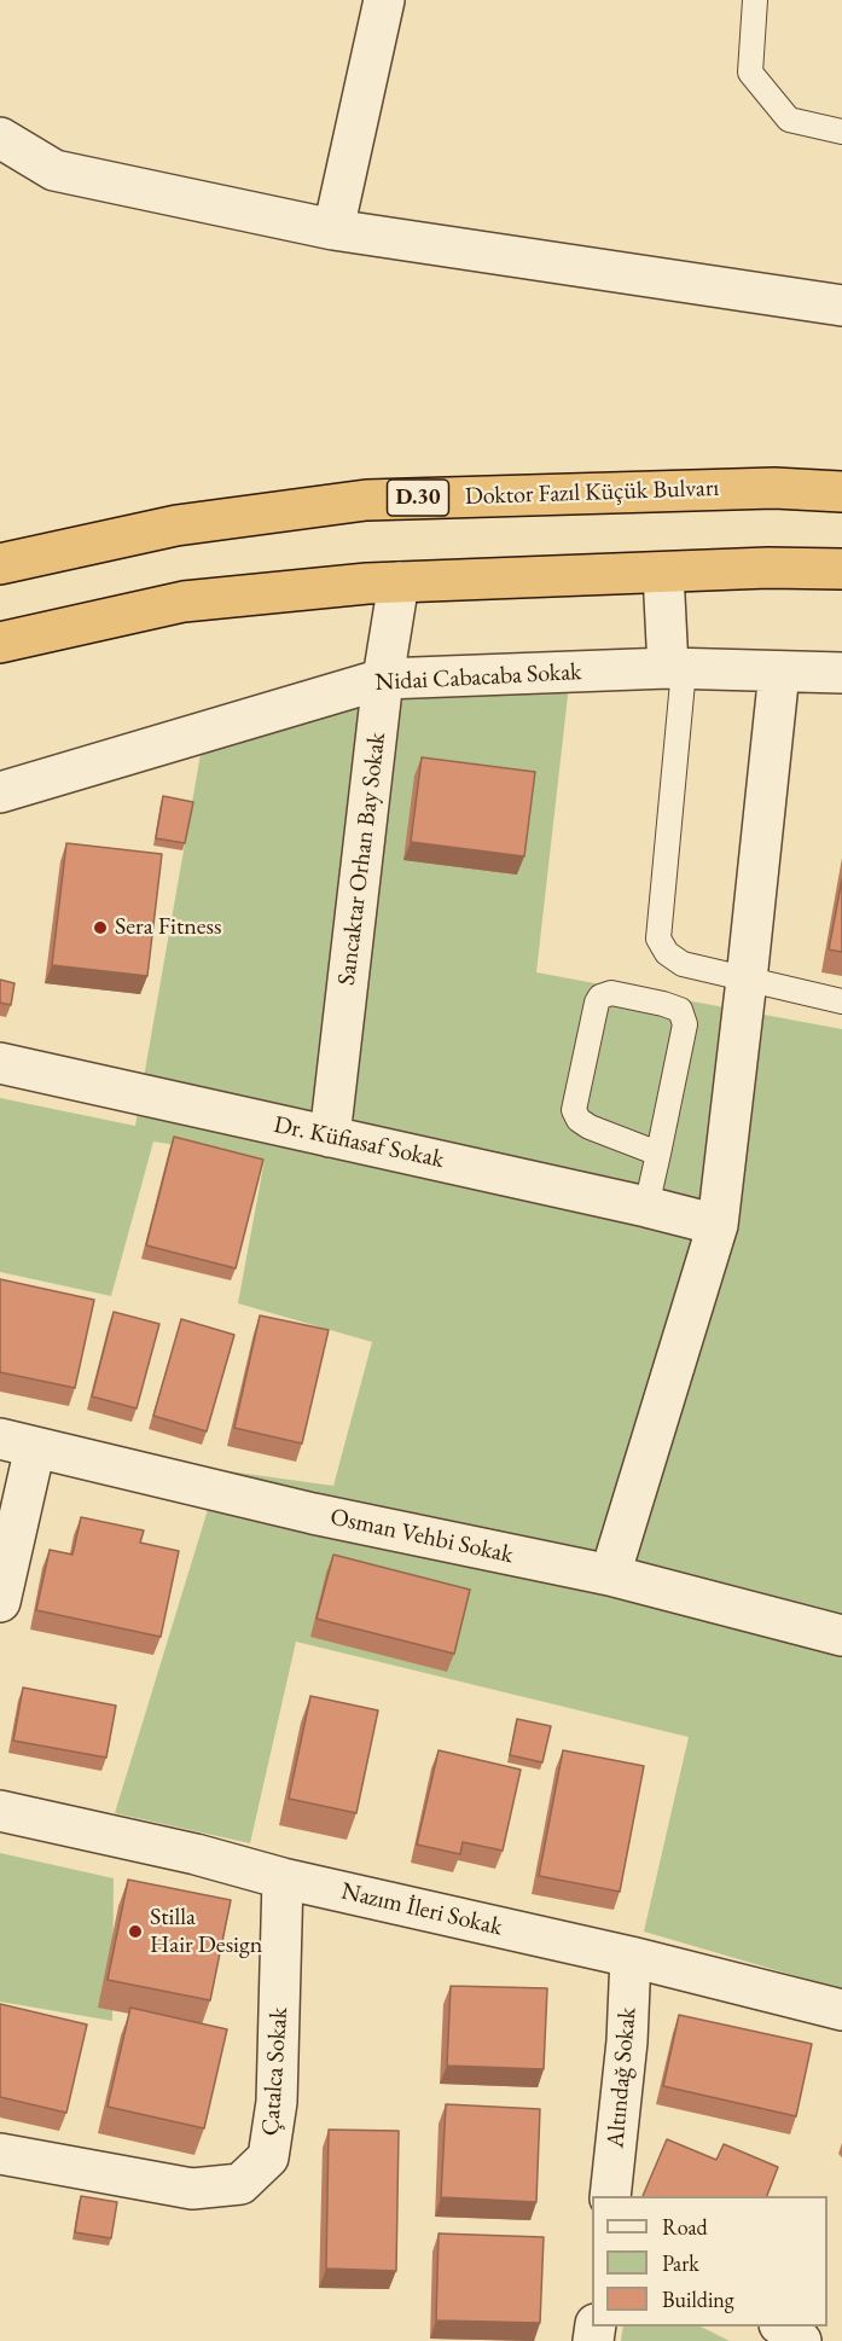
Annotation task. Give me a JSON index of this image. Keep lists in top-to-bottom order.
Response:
{
  "streets": {
    "highway": ["Doktor Fazıl Küçük Bulvarı", "D.30"],
    "street": [
      "Nidai Cabacaba Sokak",
      "Sancaktar Orhan Bay Sokak",
      "Dr. Küfiasaf Sokak",
      "Osman Vehbi Sokak",
      "Nazım İleri Sokak",
      "Çatalca Sokak",
      "Altındağ Sokak"
    ]
  },
  "crossings": [
    ["Nidai Cabacaba Sokak", "Sancaktar Orhan Bay Sokak"],
    ["Sancaktar Orhan Bay Sokak", "Dr. Küfiasaf Sokak"],
    ["Nazım İleri Sokak", "Çatalca Sokak"],
    ["Nazım İleri Sokak", "Altındağ Sokak"]
  ],
  "places": ["Sera Fitness", "Stilla Hair Design"],
  "legend": ["Road", "Park", "Building"]
}
